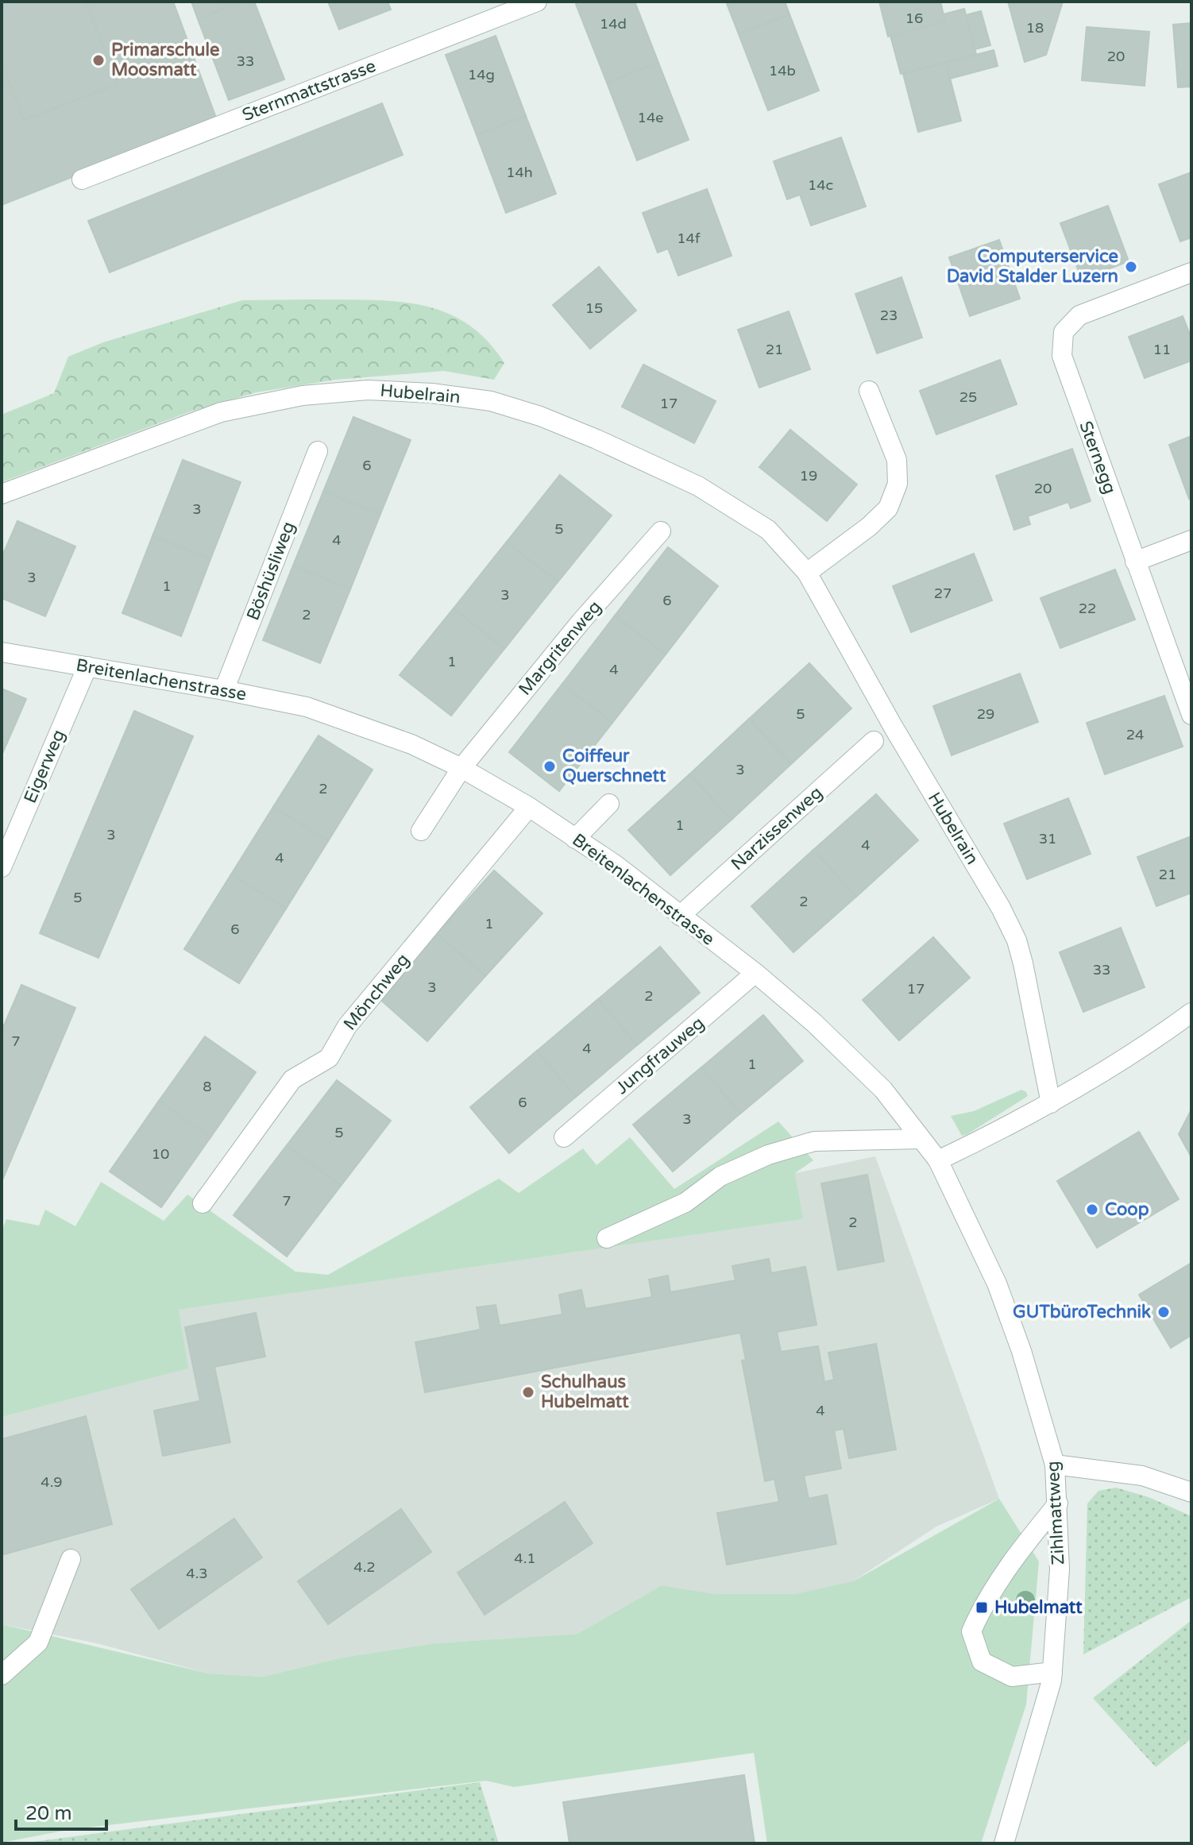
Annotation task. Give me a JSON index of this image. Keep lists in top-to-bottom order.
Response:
{
  "streets": {
    "street": [
      "Sternmattstrasse",
      "Hubelrain",
      "Sternegg",
      "Böshüsliweg",
      "Margritenweg",
      "Breitenlachenstrasse",
      "Eigerweg",
      "Narzissenweg",
      "Mönchweg",
      "Jungfrauweg",
      "Zihlmattweg"
    ]
  },
  "crossings": [
    ["Böshüsliweg", "Breitenlachenstrasse"],
    ["Margritenweg", "Breitenlachenstrasse"],
    ["Breitenlachenstrasse", "Eigerweg"],
    ["Breitenlachenstrasse", "Narzissenweg"],
    ["Breitenlachenstrasse", "Mönchweg"],
    ["Breitenlachenstrasse", "Jungfrauweg"],
    ["Breitenlachenstrasse", "Zihlmattweg"]
  ],
  "places": {
    "other": [
      "Primarschule Moosmatt",
      "Computerservice David Stalder Luzern",
      "Coiffeur Querschnett",
      "Coop",
      "GUTbüroTechnik",
      "Schulhaus Hubelmatt"
    ],
    "transit": ["Hubelmatt"]
  },
  "house_numbers": [
    "16",
    "14d",
    "18",
    "20",
    "33",
    "14b",
    "14g",
    "14e",
    "14h",
    "14c",
    "14f",
    "15",
    "23",
    "21",
    "11",
    "25",
    "17",
    "6",
    "19",
    "20",
    "3",
    "5",
    "4",
    "3",
    "1",
    "27",
    "3",
    "6",
    "22",
    "2",
    "1",
    "4",
    "5",
    "29",
    "24",
    "3",
    "2",
    "1",
    "3",
    "31",
    "4",
    "4",
    "21",
    "5",
    "2",
    "1",
    "6",
    "33",
    "3",
    "17",
    "2",
    "7",
    "4",
    "1",
    "8",
    "6",
    "3",
    "5",
    "10",
    "7",
    "2",
    "4",
    "4.9",
    "4.1",
    "4.2",
    "4.3"
  ],
  "scale_bar": "20 m"
}
